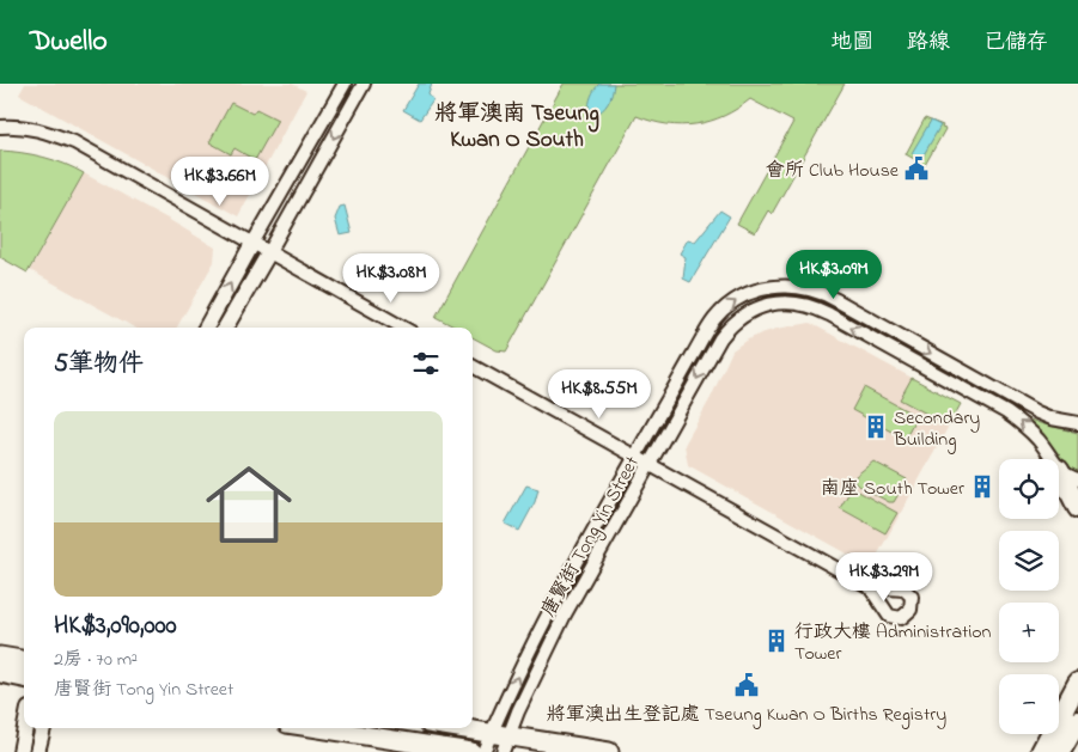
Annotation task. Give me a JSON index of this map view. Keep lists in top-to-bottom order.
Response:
{
  "streets": {
    "street": ["唐賢街 Tong Yin Street"]
  },
  "districts": ["將軍澳南 Tseung Kwan O South"],
  "places": {
    "public building": ["會所 Club House", "將軍澳出生登記處 Tseung Kwan O Births Registry"],
    "building": ["Secondary Building", "南座 South Tower", "行政大樓 Administration Tower"]
  },
  "page": {
    "header": "Dwello",
    "nav": ["地圖", "路線", "已儲存"],
    "price": [
      "HK$3.66M",
      "HK$3.09M",
      "HK$3.08M",
      "HK$8.55M",
      "HK$3.29M"
    ],
    "heading": "5筆物件",
    "list": [
      {
        "name": "HK$3,090,000",
        "note": "2房 · 70 m² · 唐賢街 Tong Yin Street"
      }
    ],
    "map_buttons": ["+", "−"]
  }
}
